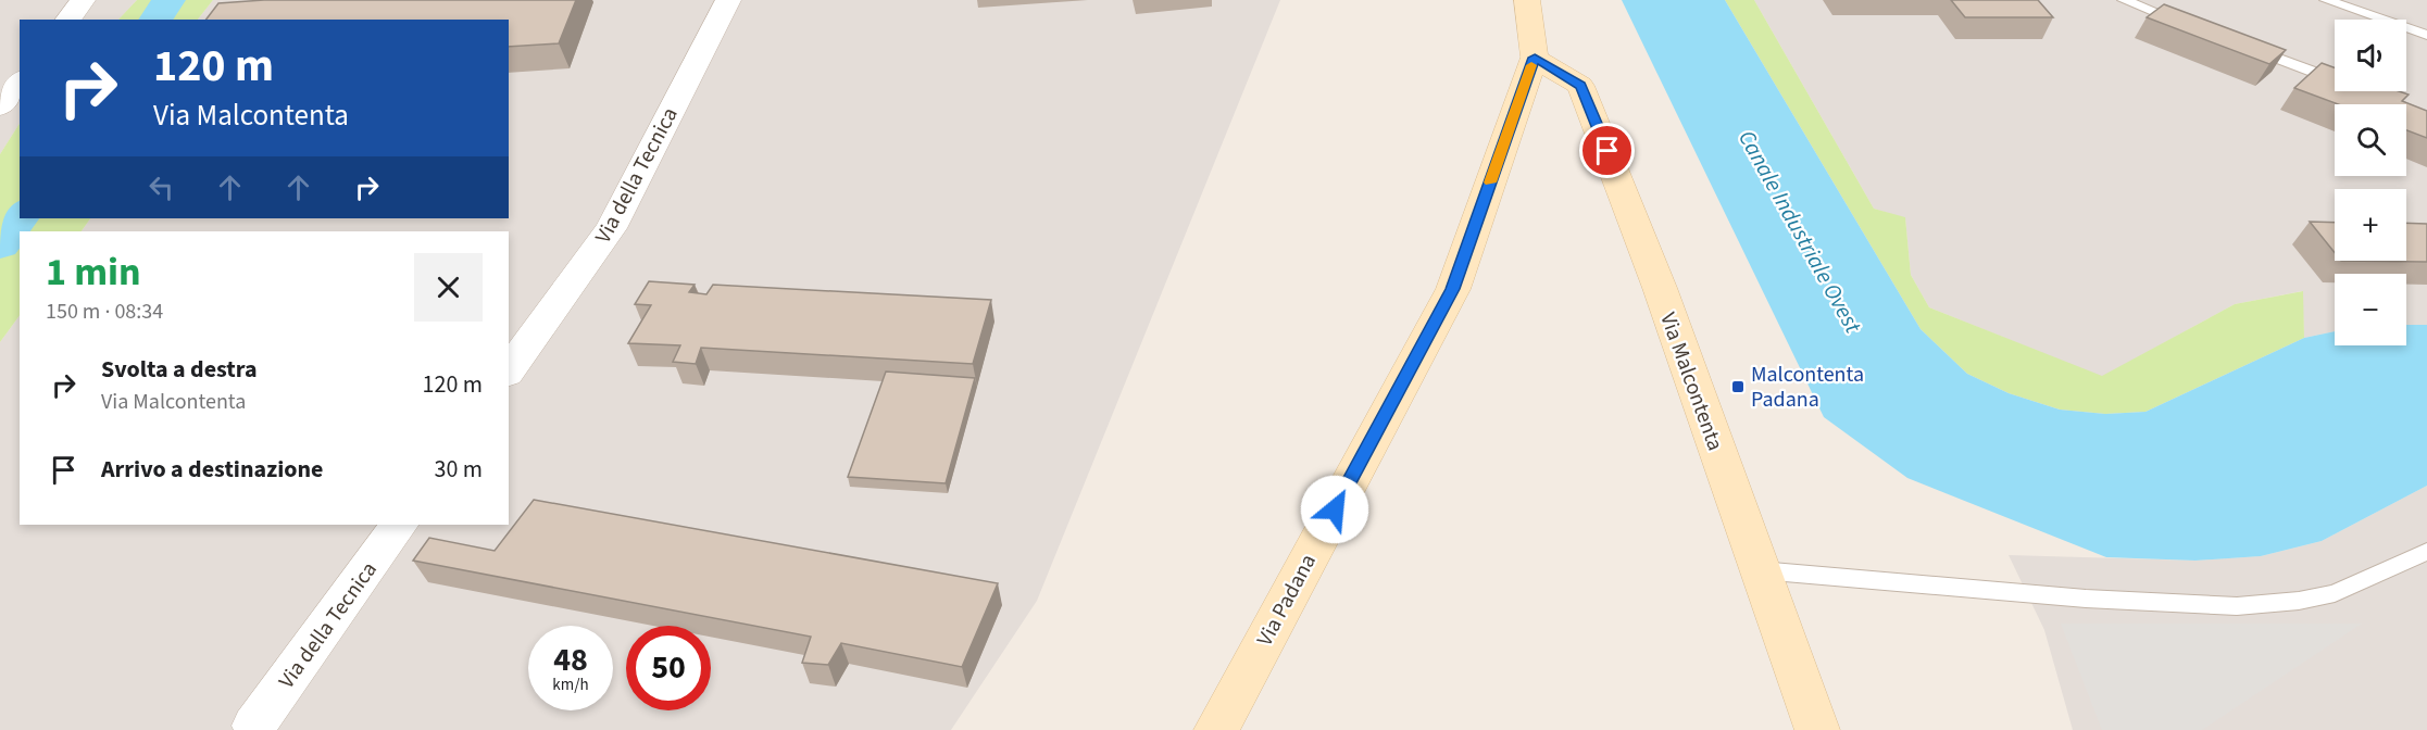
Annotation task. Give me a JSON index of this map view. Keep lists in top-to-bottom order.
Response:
{
  "streets": {
    "main road": ["Via Malcontenta", "Via Padana"],
    "street": ["Via della Tecnica"]
  },
  "crossings": [
    ["Via Malcontenta", "Via Padana"]
  ],
  "water": ["Canale Industriale Ovest"],
  "places": {
    "transit": ["Malcontenta Padana"]
  },
  "page": {
    "map_buttons": ["+", "−"],
    "turn": ["120 m", "Via Malcontenta"],
    "heading": ["1 min", "150 m · 08:34"],
    "list": [
      {
        "name": "Svolta a destra",
        "note": "Via Malcontenta",
        "value": "120 m"
      },
      {
        "name": "Arrivo a destinazione",
        "value": "30 m"
      }
    ],
    "speed": "48 km/h",
    "limit": "50"
  }
}
